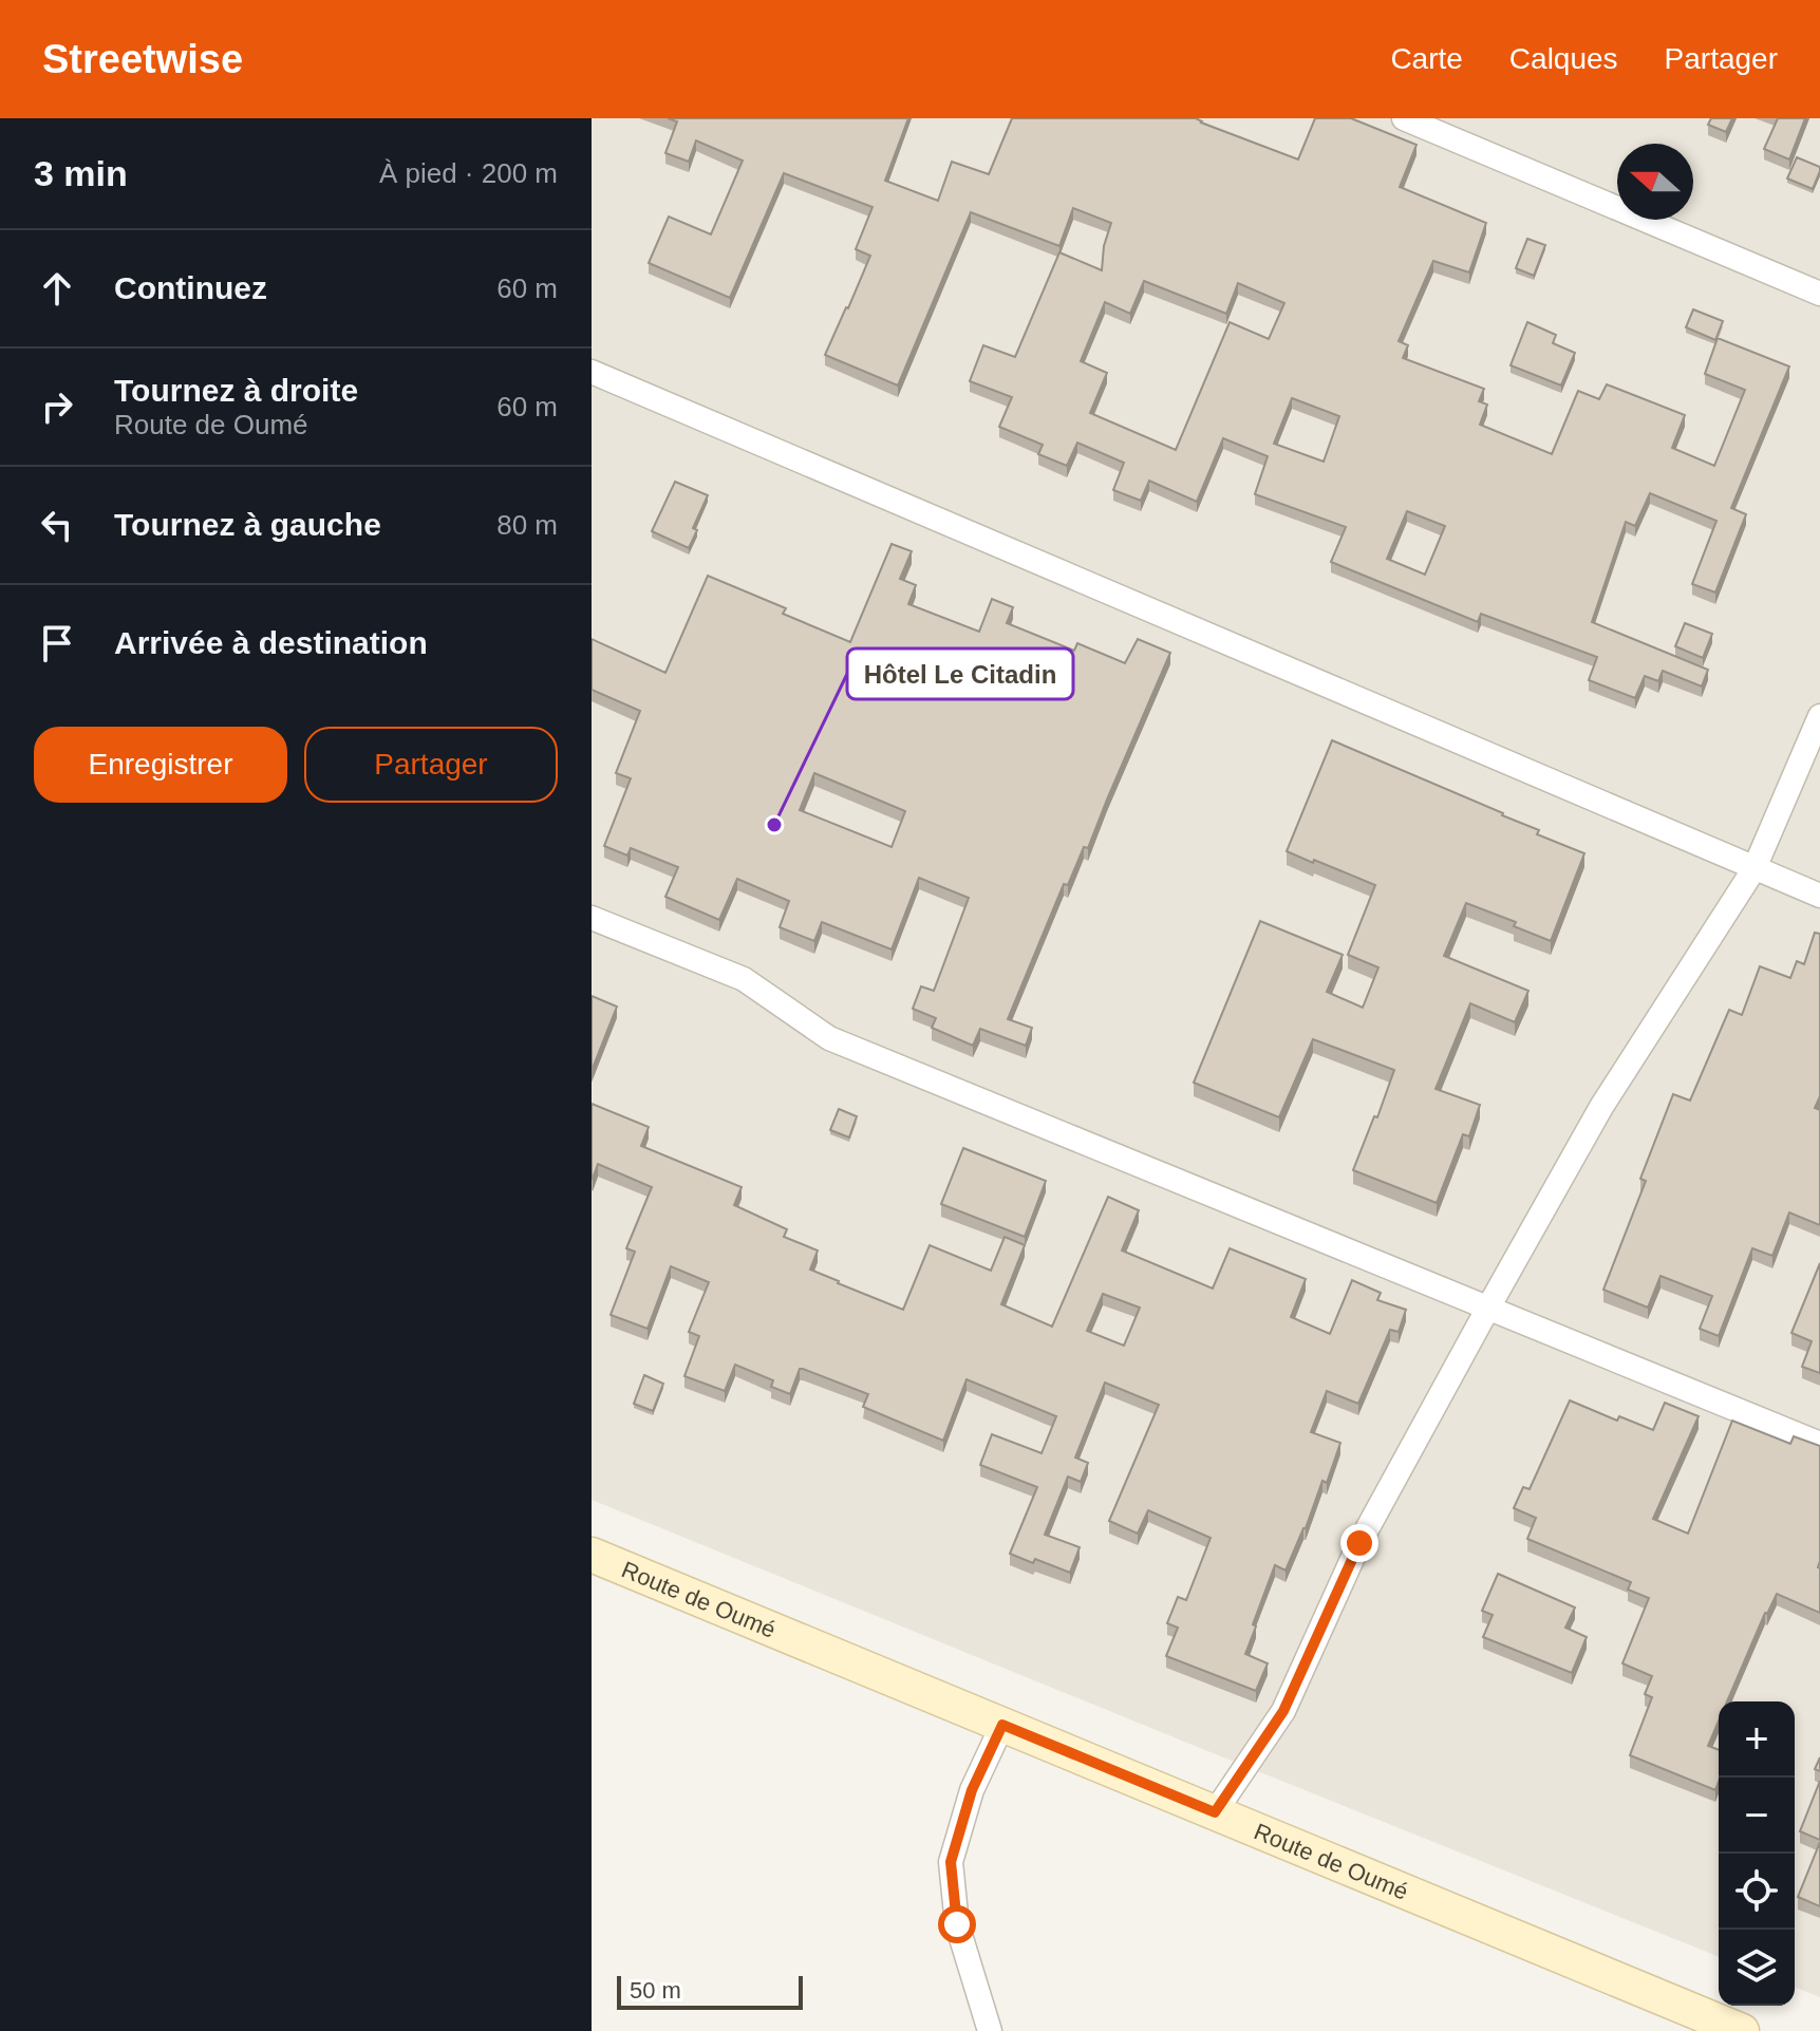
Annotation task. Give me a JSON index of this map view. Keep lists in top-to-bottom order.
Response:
{
  "streets": {
    "street": ["Route de Oumé"]
  },
  "places": ["Hôtel Le Citadin"],
  "scale_bar": "50 m",
  "north": "left",
  "page": {
    "header": "Streetwise",
    "nav": ["Carte", "Calques", "Partager"],
    "heading": ["3 min", "À pied · 200 m"],
    "list": [
      ["Continuez", "60 m"],
      ["Tournez à droite", "Route de Oumé", "60 m"],
      ["Tournez à gauche", "80 m"],
      "Arrivée à destination"
    ],
    "buttons": ["Enregistrer", "Partager"],
    "map_buttons": ["+", "−"],
    "scale": "50 m"
  }
}
